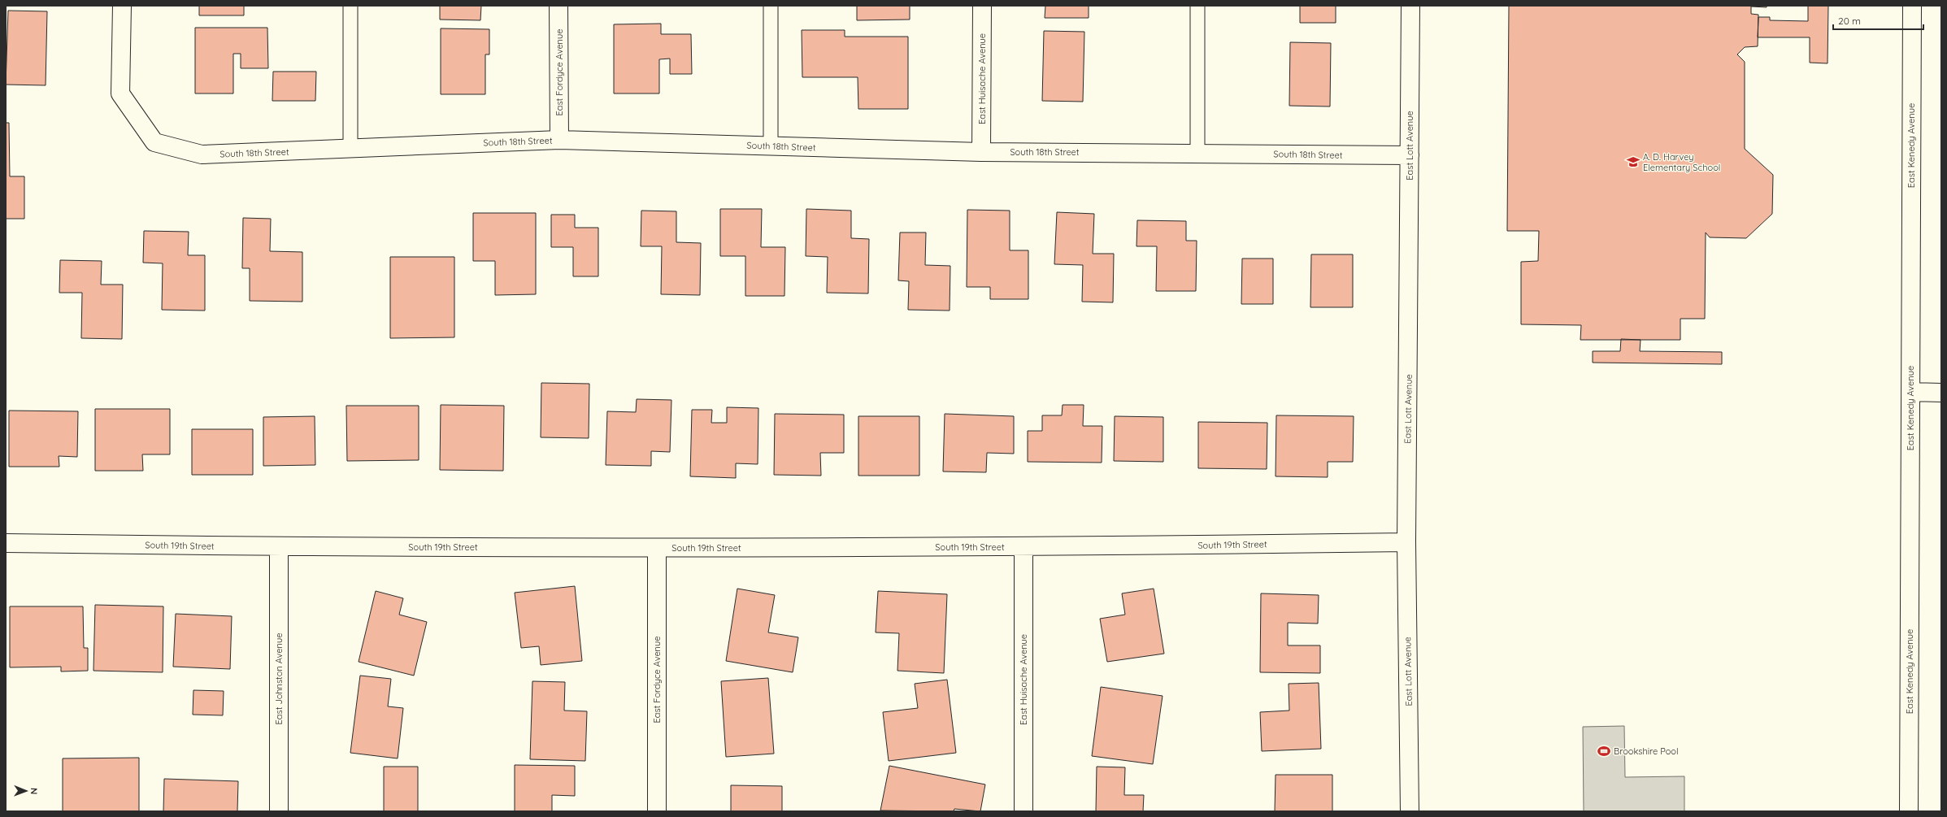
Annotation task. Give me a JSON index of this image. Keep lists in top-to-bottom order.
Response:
{
  "streets": {
    "street": [
      "East Fordyce Avenue",
      "East Huisache Avenue",
      "South 18th Street",
      "East Lott Avenue",
      "East Kenedy Avenue",
      "South 19th Street",
      "East Johnston Avenue"
    ]
  },
  "crossings": [
    ["East Fordyce Avenue", "South 18th Street"],
    ["East Fordyce Avenue", "South 19th Street"],
    ["East Huisache Avenue", "South 18th Street"],
    ["East Huisache Avenue", "South 19th Street"],
    ["South 18th Street", "East Lott Avenue"],
    ["East Lott Avenue", "South 19th Street"],
    ["South 19th Street", "East Johnston Avenue"]
  ],
  "places": {
    "school or university": ["A. D. Harvey Elementary School"],
    "sports": ["Brookshire Pool"]
  },
  "scale_bar": "20 m",
  "north": "right"
}
